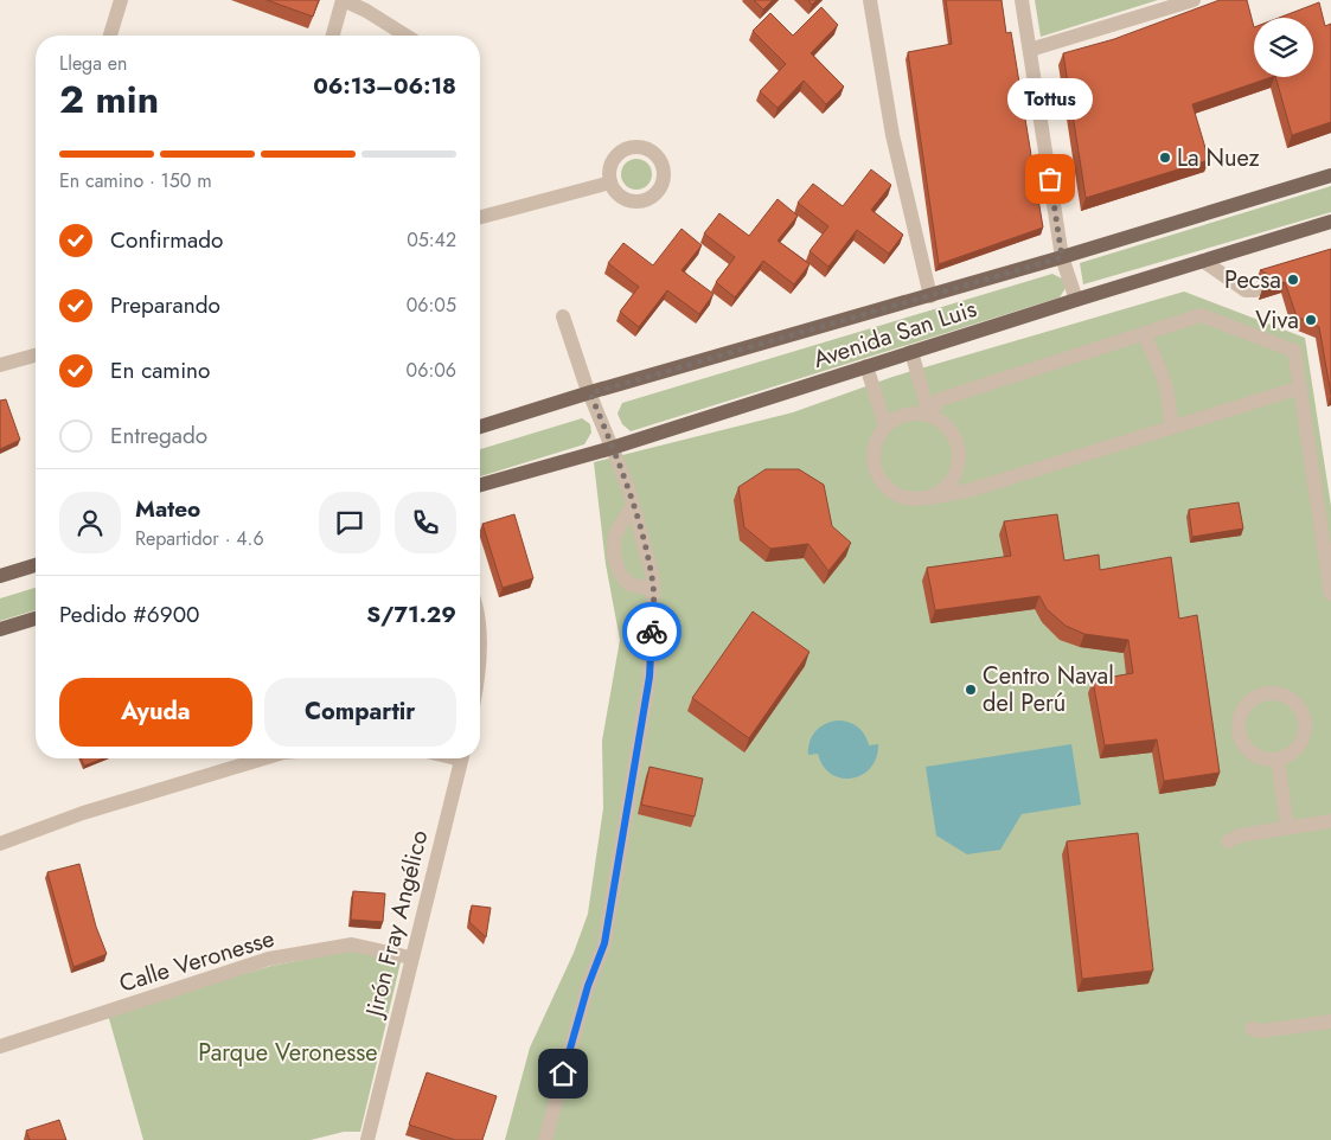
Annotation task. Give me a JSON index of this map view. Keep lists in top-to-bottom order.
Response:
{
  "streets": {
    "main road": ["Avenida San Luis"],
    "street": ["Jirón Fray Angélico", "Calle Veronesse"]
  },
  "crossings": [
    ["Jirón Fray Angélico", "Calle Veronesse"]
  ],
  "parks": ["Parque Veronesse"],
  "places": [
    "La Nuez",
    "Tottus",
    "Pecsa",
    "Viva",
    "Centro Naval del Perú"
  ],
  "page": {
    "heading": ["2 min", "Llega en", "06:13–06:18"],
    "panel": [
      "Mateo",
      "Repartidor · 4.6",
      "Pedido #6900",
      "S/71.29"
    ],
    "bubble": "Tottus",
    "bar": "En camino · 150 m",
    "list": [
      ["Confirmado", "05:42"],
      ["Preparando", "06:05"],
      ["En camino", "06:06"],
      "Entregado"
    ],
    "buttons": ["Ayuda", "Compartir"]
  }
}
